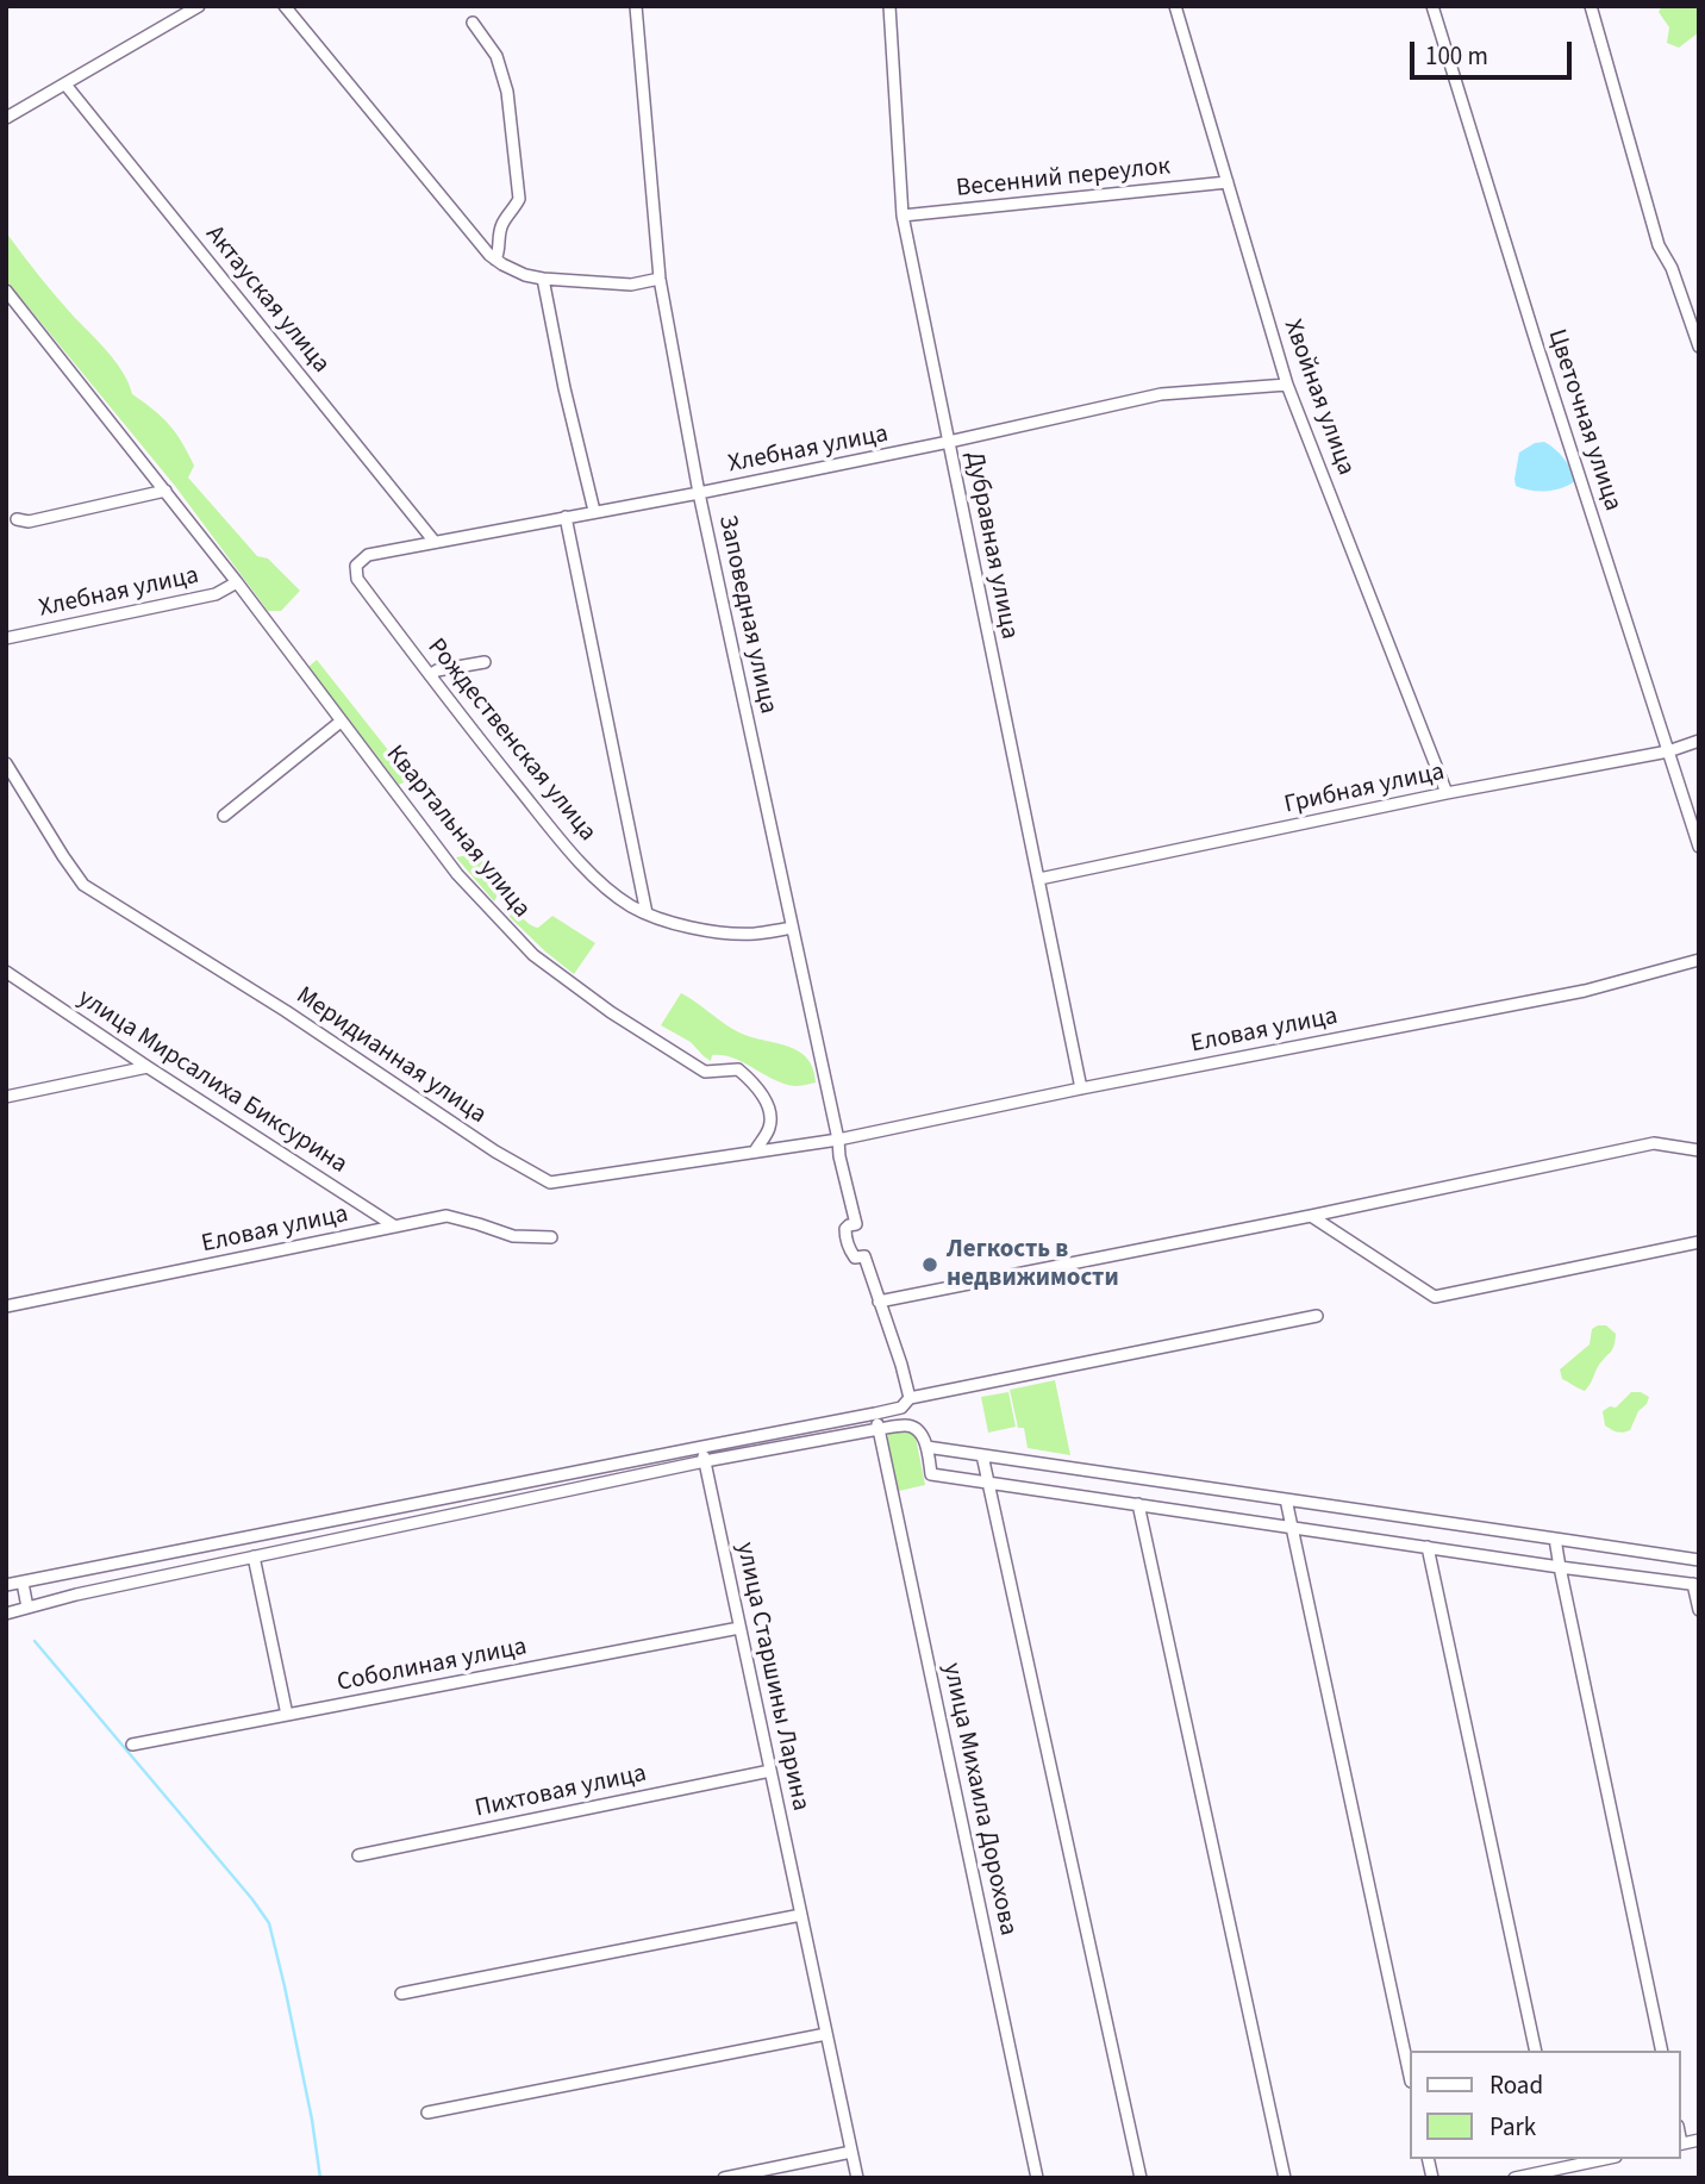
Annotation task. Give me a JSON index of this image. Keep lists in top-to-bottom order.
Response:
{
  "streets": {
    "street": [
      "Весенний переулок",
      "Актауская улица",
      "Хвойная улица",
      "Цветочная улица",
      "Хлебная улица",
      "Дубравная улица",
      "Заповедная улица",
      "Рождественская улица",
      "Грибная улица",
      "Квартальная улица",
      "Еловая улица",
      "Меридианная улица",
      "улица Мирсалиха Биксурина",
      "Соболиная улица",
      "улица Старшины Ларина",
      "Пихтовая улица",
      "улица Михаила Дорохова"
    ]
  },
  "crossings": [
    ["Весенний переулок", "Хвойная улица"],
    ["Весенний переулок", "Дубравная улица"],
    ["Актауская улица", "Хлебная улица"],
    ["Хвойная улица", "Хлебная улица"],
    ["Хвойная улица", "Грибная улица"],
    ["Цветочная улица", "Грибная улица"],
    ["Хлебная улица", "Дубравная улица"],
    ["Хлебная улица", "Заповедная улица"],
    ["Хлебная улица", "Рождественская улица"],
    ["Хлебная улица", "Квартальная улица"],
    ["Дубравная улица", "Грибная улица"],
    ["Дубравная улица", "Еловая улица"],
    ["Заповедная улица", "Рождественская улица"],
    ["Заповедная улица", "Еловая улица"],
    ["Заповедная улица", "Меридианная улица"],
    ["Квартальная улица", "Меридианная улица"],
    ["Еловая улица", "Меридианная улица"],
    ["Еловая улица", "улица Мирсалиха Биксурина"],
    ["Соболиная улица", "улица Старшины Ларина"],
    ["улица Старшины Ларина", "Пихтовая улица"]
  ],
  "places": ["Легкость в недвижимости"],
  "legend": ["Road", "Park"],
  "scale_bar": "100 m"
}
